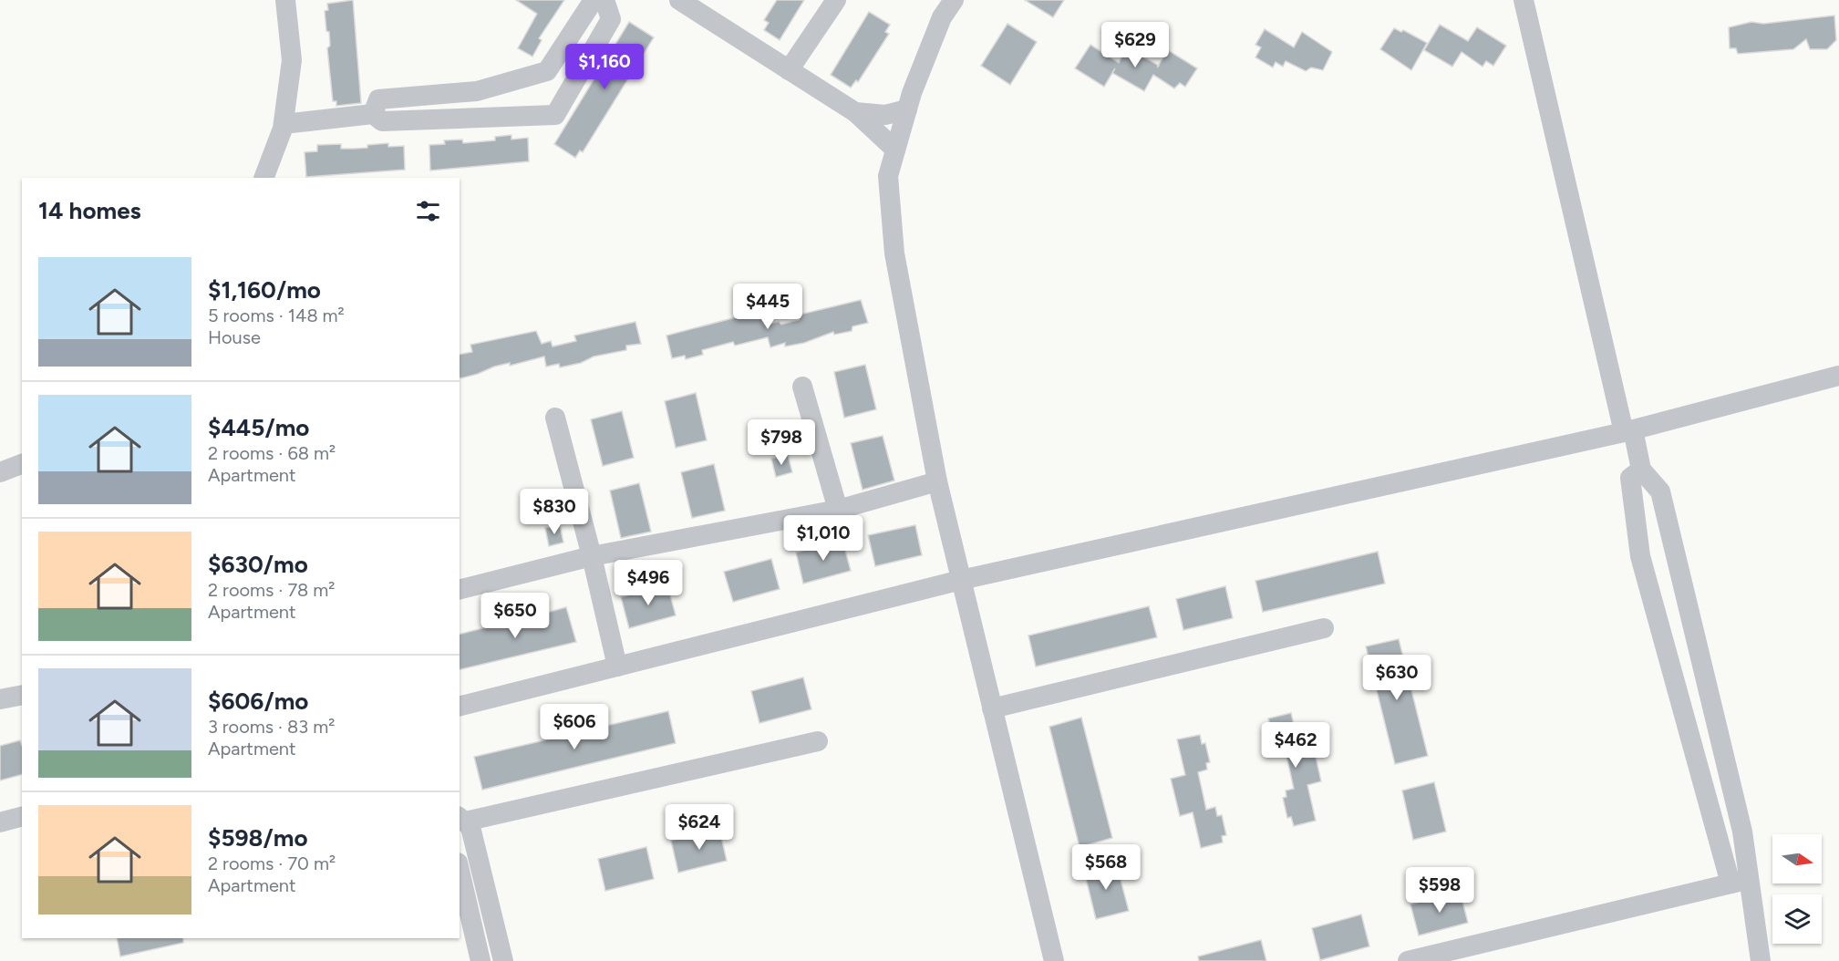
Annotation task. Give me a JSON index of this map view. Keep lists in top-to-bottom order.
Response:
{
  "north": "right",
  "page": {
    "price": [
      "$629",
      "$1,160",
      "$445",
      "$798",
      "$830",
      "$1,010",
      "$496",
      "$650",
      "$630",
      "$606",
      "$462",
      "$624",
      "$568",
      "$598"
    ],
    "heading": "14 homes",
    "list": [
      {
        "name": "$1,160/mo",
        "note": "5 rooms · 148 m² · House"
      },
      {
        "name": "$445/mo",
        "note": "2 rooms · 68 m² · Apartment"
      },
      {
        "name": "$630/mo",
        "note": "2 rooms · 78 m² · Apartment"
      },
      {
        "name": "$606/mo",
        "note": "3 rooms · 83 m² · Apartment"
      },
      {
        "name": "$598/mo",
        "note": "2 rooms · 70 m² · Apartment"
      }
    ]
  }
}
